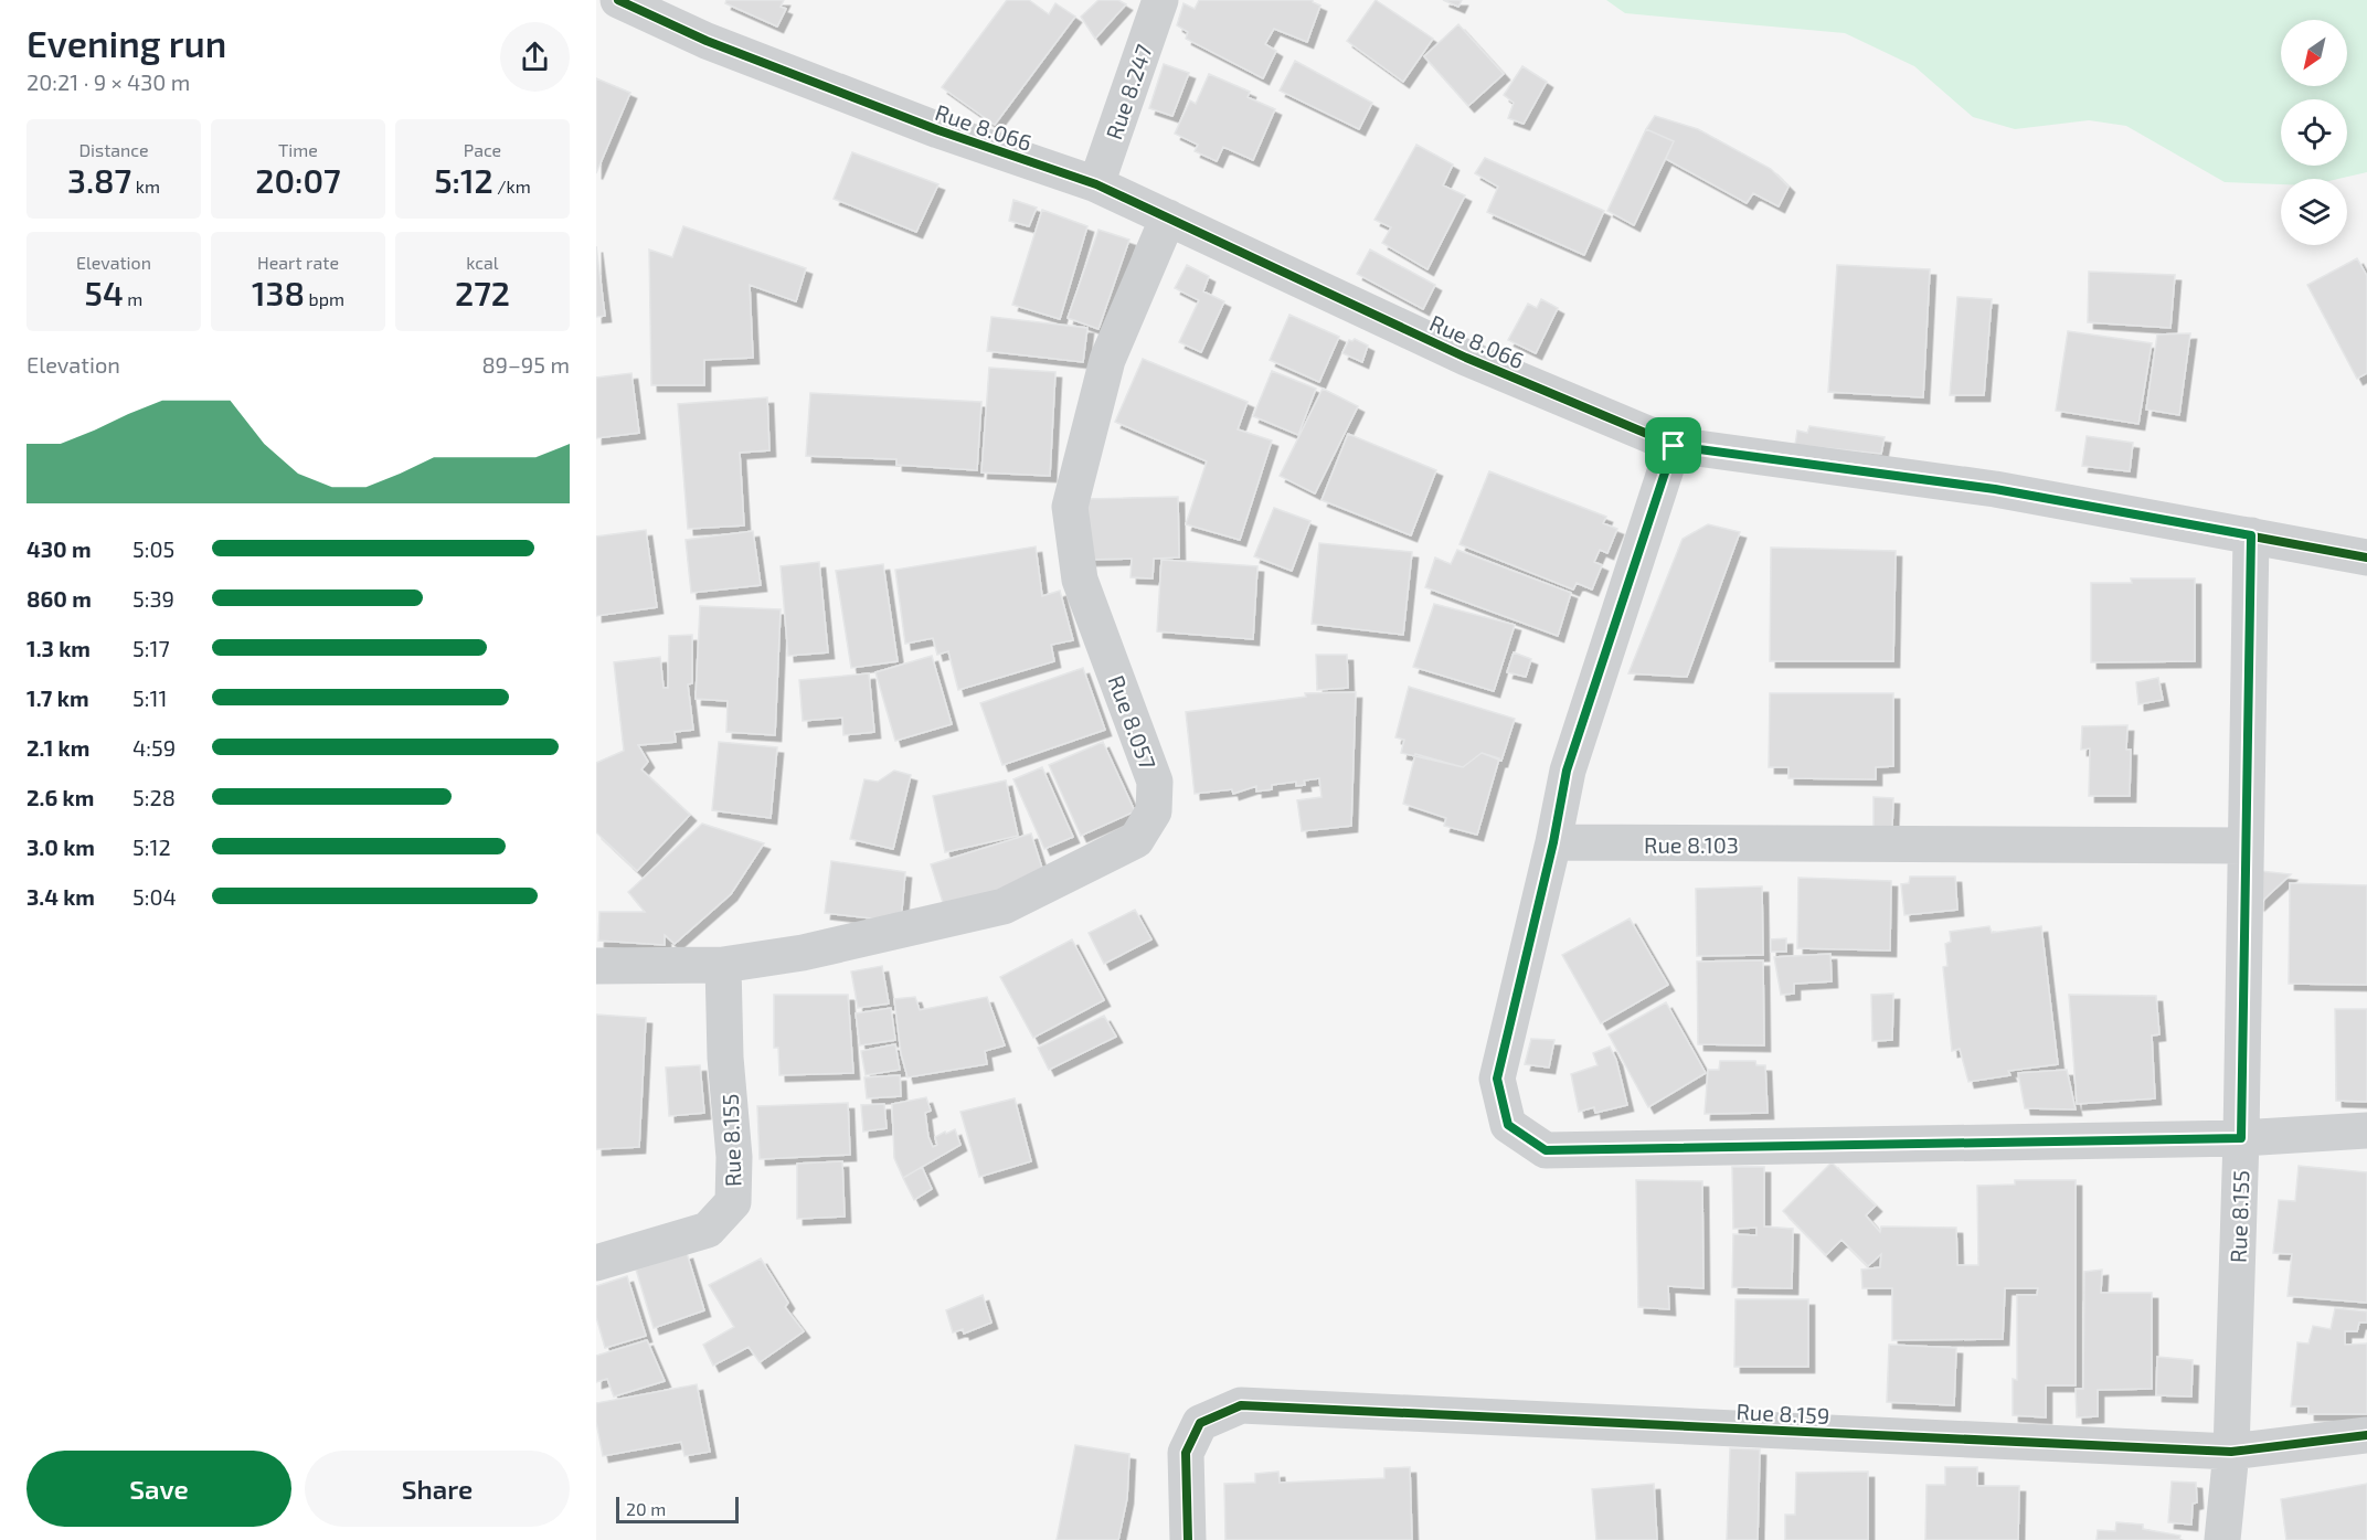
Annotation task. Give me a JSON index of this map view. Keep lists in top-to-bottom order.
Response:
{
  "streets": {
    "street": [
      "Rue 8.247",
      "Rue 8.066",
      "Rue 8.057",
      "Rue 8.103",
      "Rue 8.155",
      "Rue 8.159"
    ]
  },
  "crossings": [
    ["Rue 8.247", "Rue 8.066"],
    ["Rue 8.066", "Rue 8.057"],
    ["Rue 8.066", "Rue 8.155"],
    ["Rue 8.057", "Rue 8.155"],
    ["Rue 8.103", "Rue 8.155"],
    ["Rue 8.155", "Rue 8.159"]
  ],
  "scale_bar": "20 m",
  "north": "bottom left",
  "page": {
    "heading": ["Evening run", "20:21 · 9 × 430 m"],
    "stats": [
      ["Distance", "3.87 km"],
      ["Time", "20:07"],
      ["Pace", "5:12 /km"],
      ["Elevation", "54 m"],
      ["Heart rate", "138 bpm"],
      ["kcal", "272"]
    ],
    "chart": ["Elevation", "89–95 m"],
    "list": [
      {
        "name": "430 m",
        "note": "5:05"
      },
      {
        "name": "860 m",
        "note": "5:39"
      },
      {
        "name": "1.3 km",
        "note": "5:17"
      },
      {
        "name": "1.7 km",
        "note": "5:11"
      },
      {
        "name": "2.1 km",
        "note": "4:59"
      },
      {
        "name": "2.6 km",
        "note": "5:28"
      },
      {
        "name": "3.0 km",
        "note": "5:12"
      },
      {
        "name": "3.4 km",
        "note": "5:04"
      }
    ],
    "buttons": ["Save", "Share"],
    "scale": "20 m"
  }
}
